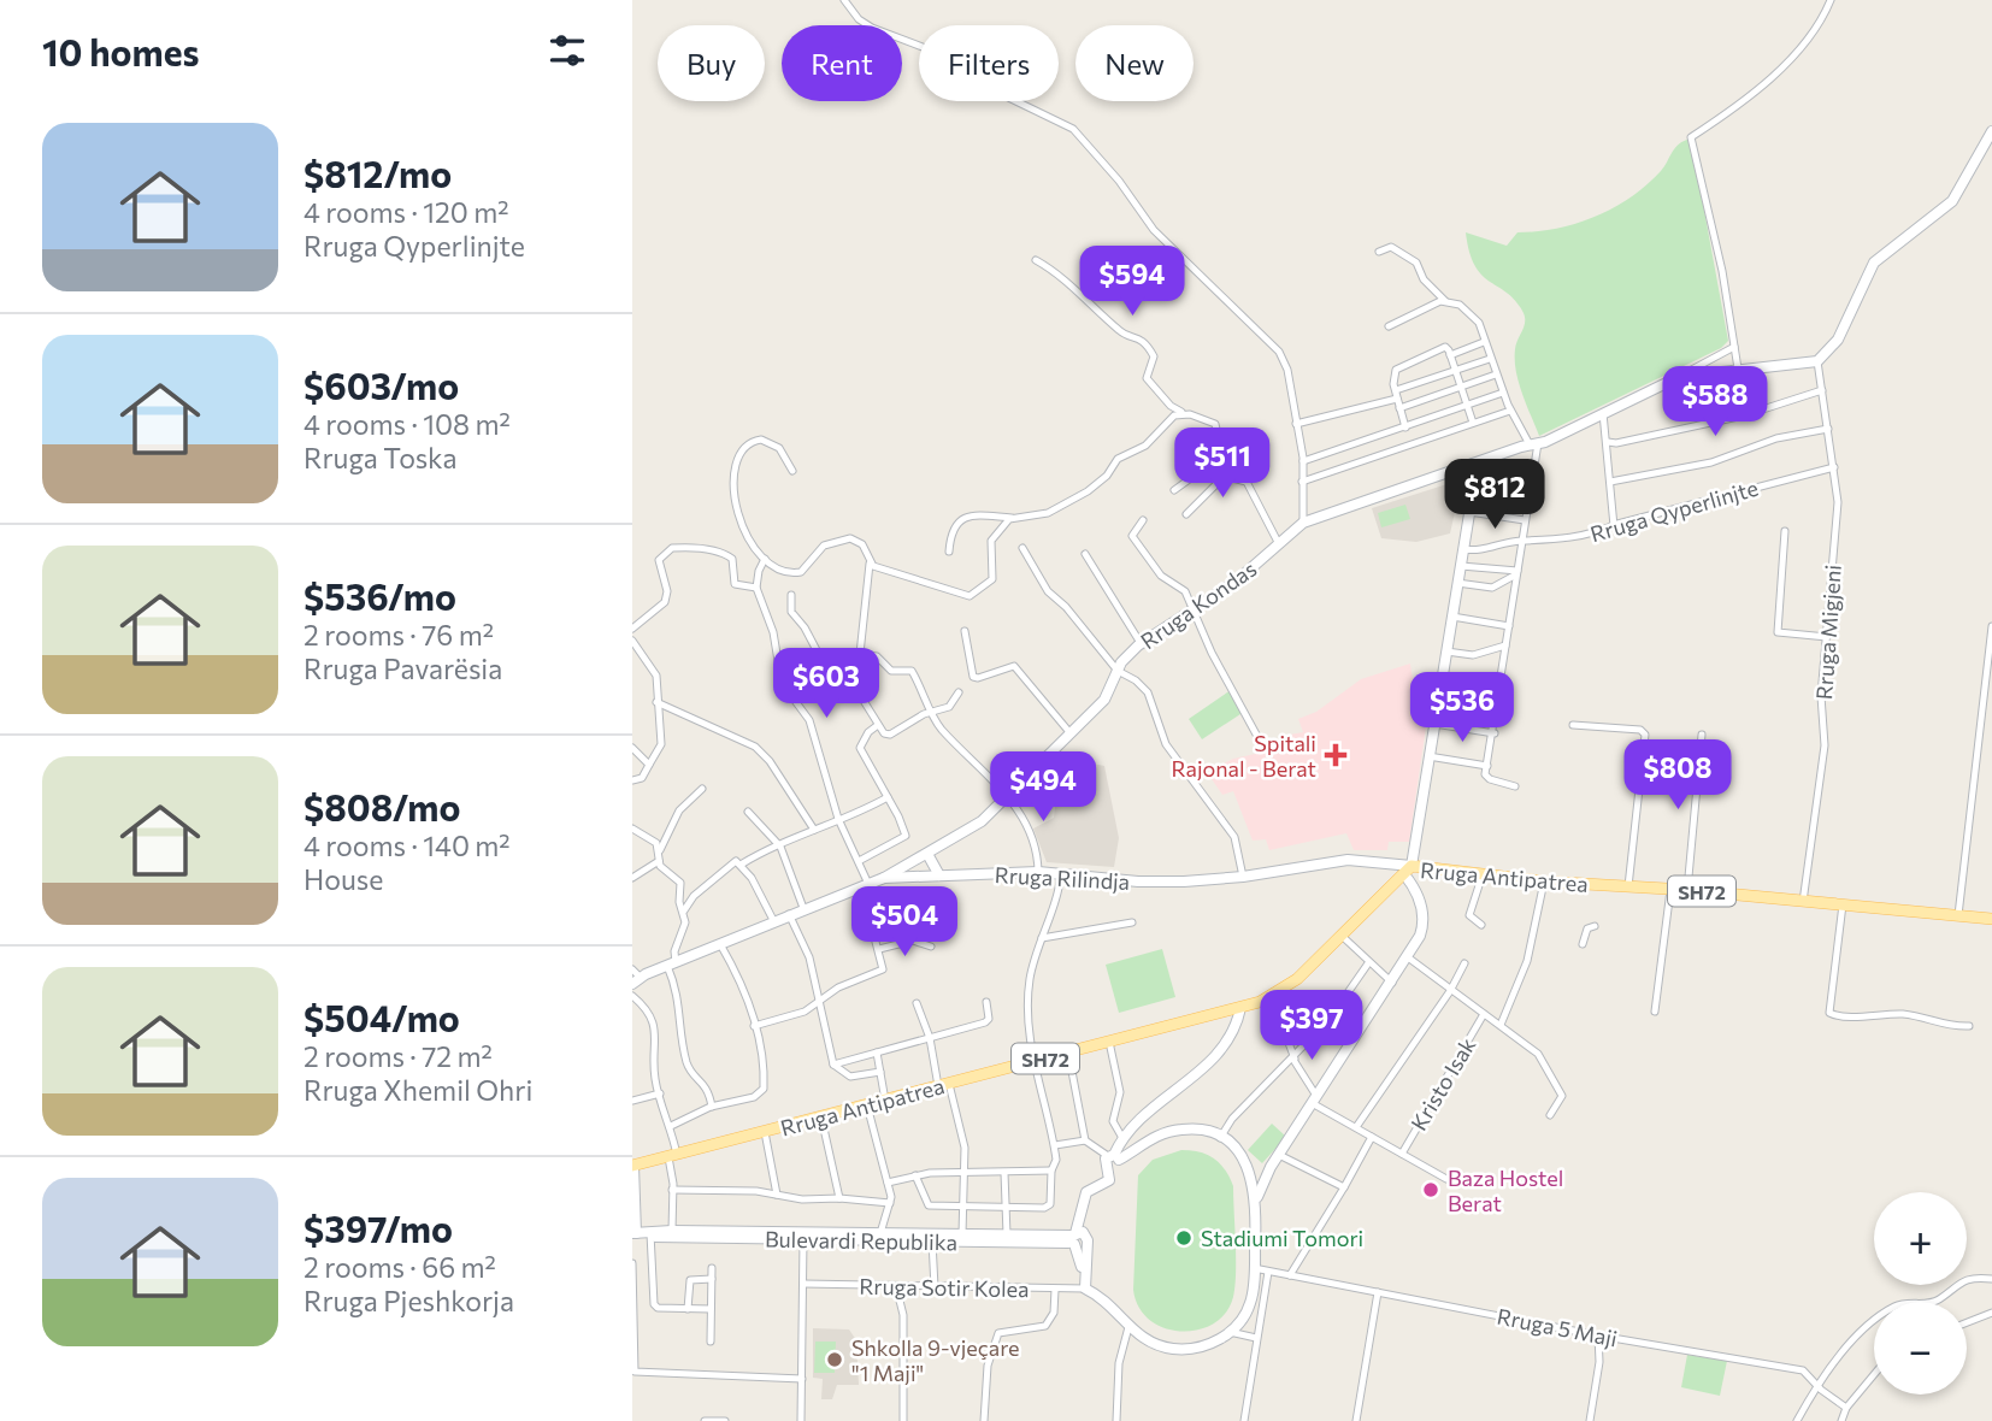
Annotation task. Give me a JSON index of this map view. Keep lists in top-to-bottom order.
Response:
{
  "streets": {
    "main road": ["Rruga Antipatrea", "SH72"],
    "street": [
      "Rruga Qyperlinjte",
      "Rruga Kondas",
      "Rruga Migjeni",
      "Rruga Rilindja",
      "Kristo Isak",
      "Bulevardi Republika",
      "Rruga Sotir Kolea",
      "Rruga 5 Maji"
    ]
  },
  "crossings": [
    ["Rruga Qyperlinjte", "Rruga Migjeni"],
    ["Rruga Kondas", "Rruga Migjeni"],
    ["Rruga Kondas", "Rruga Rilindja"],
    ["Rruga Migjeni", "Rruga Antipatrea"],
    ["Rruga Antipatrea", "Rruga Rilindja"],
    ["Bulevardi Republika", "Rruga Sotir Kolea"],
    ["Bulevardi Republika", "Rruga 5 Maji"],
    ["Rruga Sotir Kolea", "Rruga 5 Maji"]
  ],
  "places": {
    "health": ["Spitali Rajonal - Berat"],
    "other": ["Baza Hostel Berat", "Stadiumi Tomori", "Shkolla 9-vjeçare \"1 Maji\""]
  },
  "page": {
    "heading": "10 homes",
    "chip": [
      "Buy",
      "Rent",
      "Filters",
      "New"
    ],
    "list": [
      {
        "name": "$812/mo",
        "note": "4 rooms · 120 m² · Rruga Qyperlinjte"
      },
      {
        "name": "$603/mo",
        "note": "4 rooms · 108 m² · Rruga Toska"
      },
      {
        "name": "$536/mo",
        "note": "2 rooms · 76 m² · Rruga Pavarësia"
      },
      {
        "name": "$808/mo",
        "note": "4 rooms · 140 m² · House"
      },
      {
        "name": "$504/mo",
        "note": "2 rooms · 72 m² · Rruga Xhemil Ohri"
      },
      {
        "name": "$397/mo",
        "note": "2 rooms · 66 m² · Rruga Pjeshkorja"
      }
    ],
    "price": [
      "$594",
      "$588",
      "$511",
      "$812",
      "$603",
      "$536",
      "$808",
      "$494",
      "$504",
      "$397"
    ],
    "map_buttons": ["+", "−"]
  }
}
